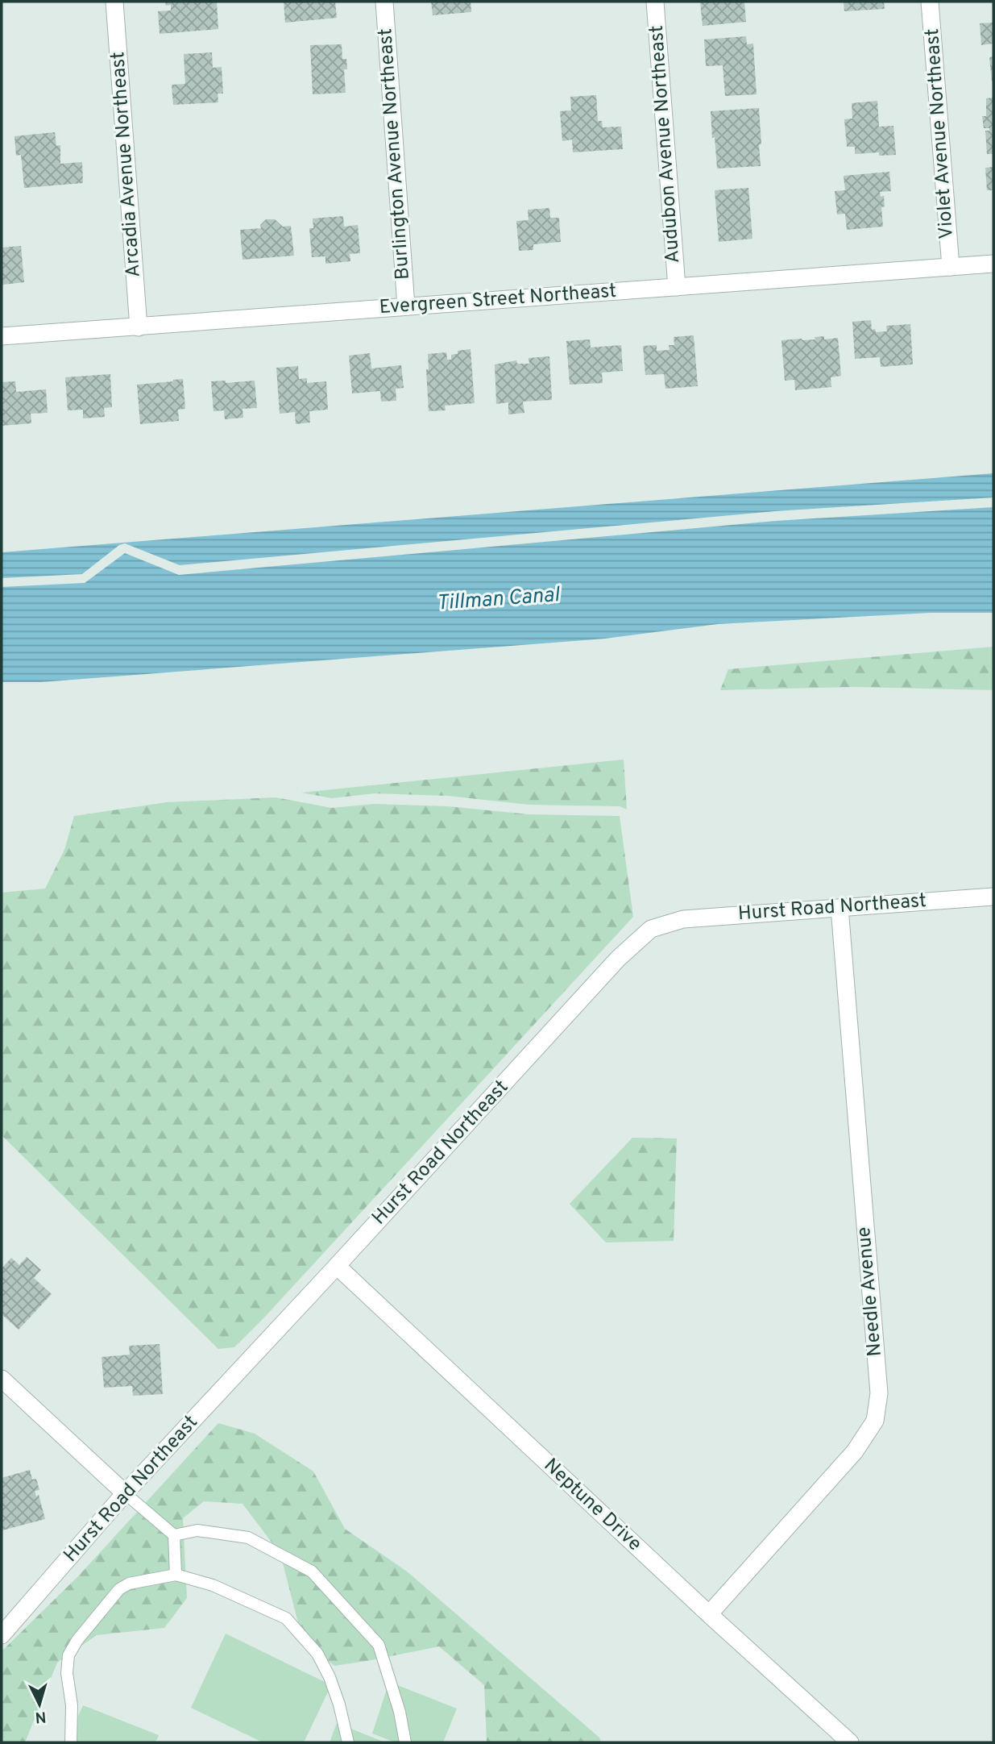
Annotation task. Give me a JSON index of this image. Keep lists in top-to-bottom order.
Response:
{
  "streets": {
    "street": [
      "Violet Avenue Northeast",
      "Audubon Avenue Northeast",
      "Burlington Avenue Northeast",
      "Arcadia Avenue Northeast",
      "Evergreen Street Northeast",
      "Hurst Road Northeast",
      "Needle Avenue",
      "Neptune Drive"
    ]
  },
  "crossings": [
    ["Violet Avenue Northeast", "Evergreen Street Northeast"],
    ["Audubon Avenue Northeast", "Evergreen Street Northeast"],
    ["Burlington Avenue Northeast", "Evergreen Street Northeast"],
    ["Arcadia Avenue Northeast", "Evergreen Street Northeast"],
    ["Hurst Road Northeast", "Needle Avenue"],
    ["Hurst Road Northeast", "Neptune Drive"],
    ["Needle Avenue", "Neptune Drive"]
  ],
  "water": ["Tillman Canal"],
  "north": "bottom"
}
